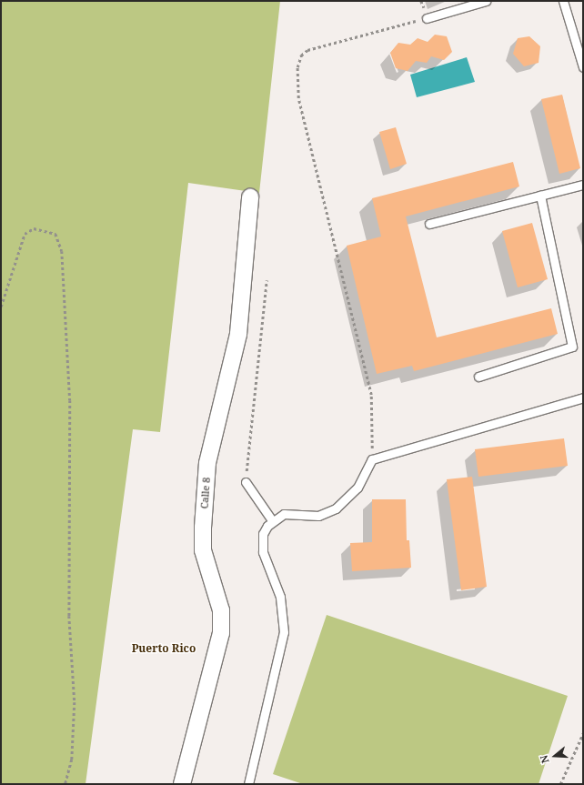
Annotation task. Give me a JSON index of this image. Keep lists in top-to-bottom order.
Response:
{
  "streets": {
    "street": ["Calle 8"]
  },
  "districts": ["Puerto Rico"],
  "north": "left"
}
